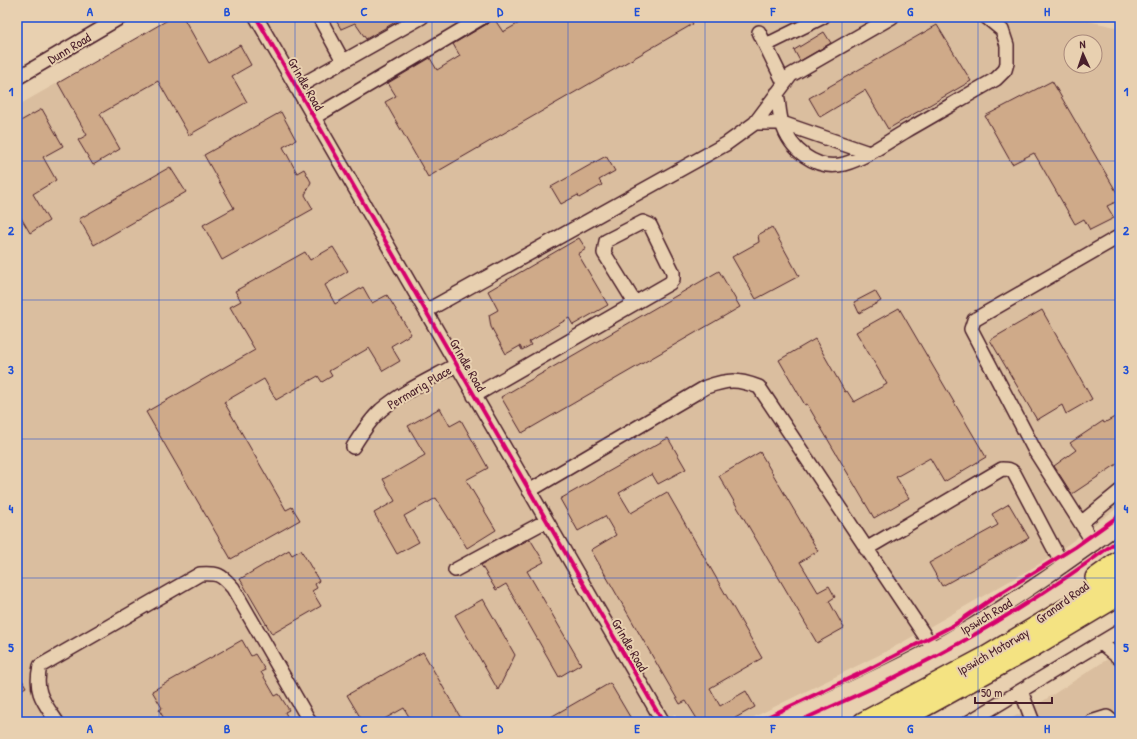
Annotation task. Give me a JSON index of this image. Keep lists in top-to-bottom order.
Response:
{
  "streets": {
    "highway": ["Granard Road", "Ipswich Motorway"],
    "street": [
      "Dunn Road",
      "Grindle Road",
      "Permarig Place",
      "Ipswich Road"
    ]
  },
  "crossings": [
    ["Grindle Road", "Permarig Place"],
    ["Granard Road", "Ipswich Motorway"]
  ],
  "scale_bar": "50 m",
  "north": "top",
  "grid": {
    "columns": [
      "A",
      "B",
      "C",
      "D",
      "E",
      "F",
      "G",
      "H"
    ],
    "rows": [
      "1",
      "2",
      "3",
      "4",
      "5"
    ]
  }
}
